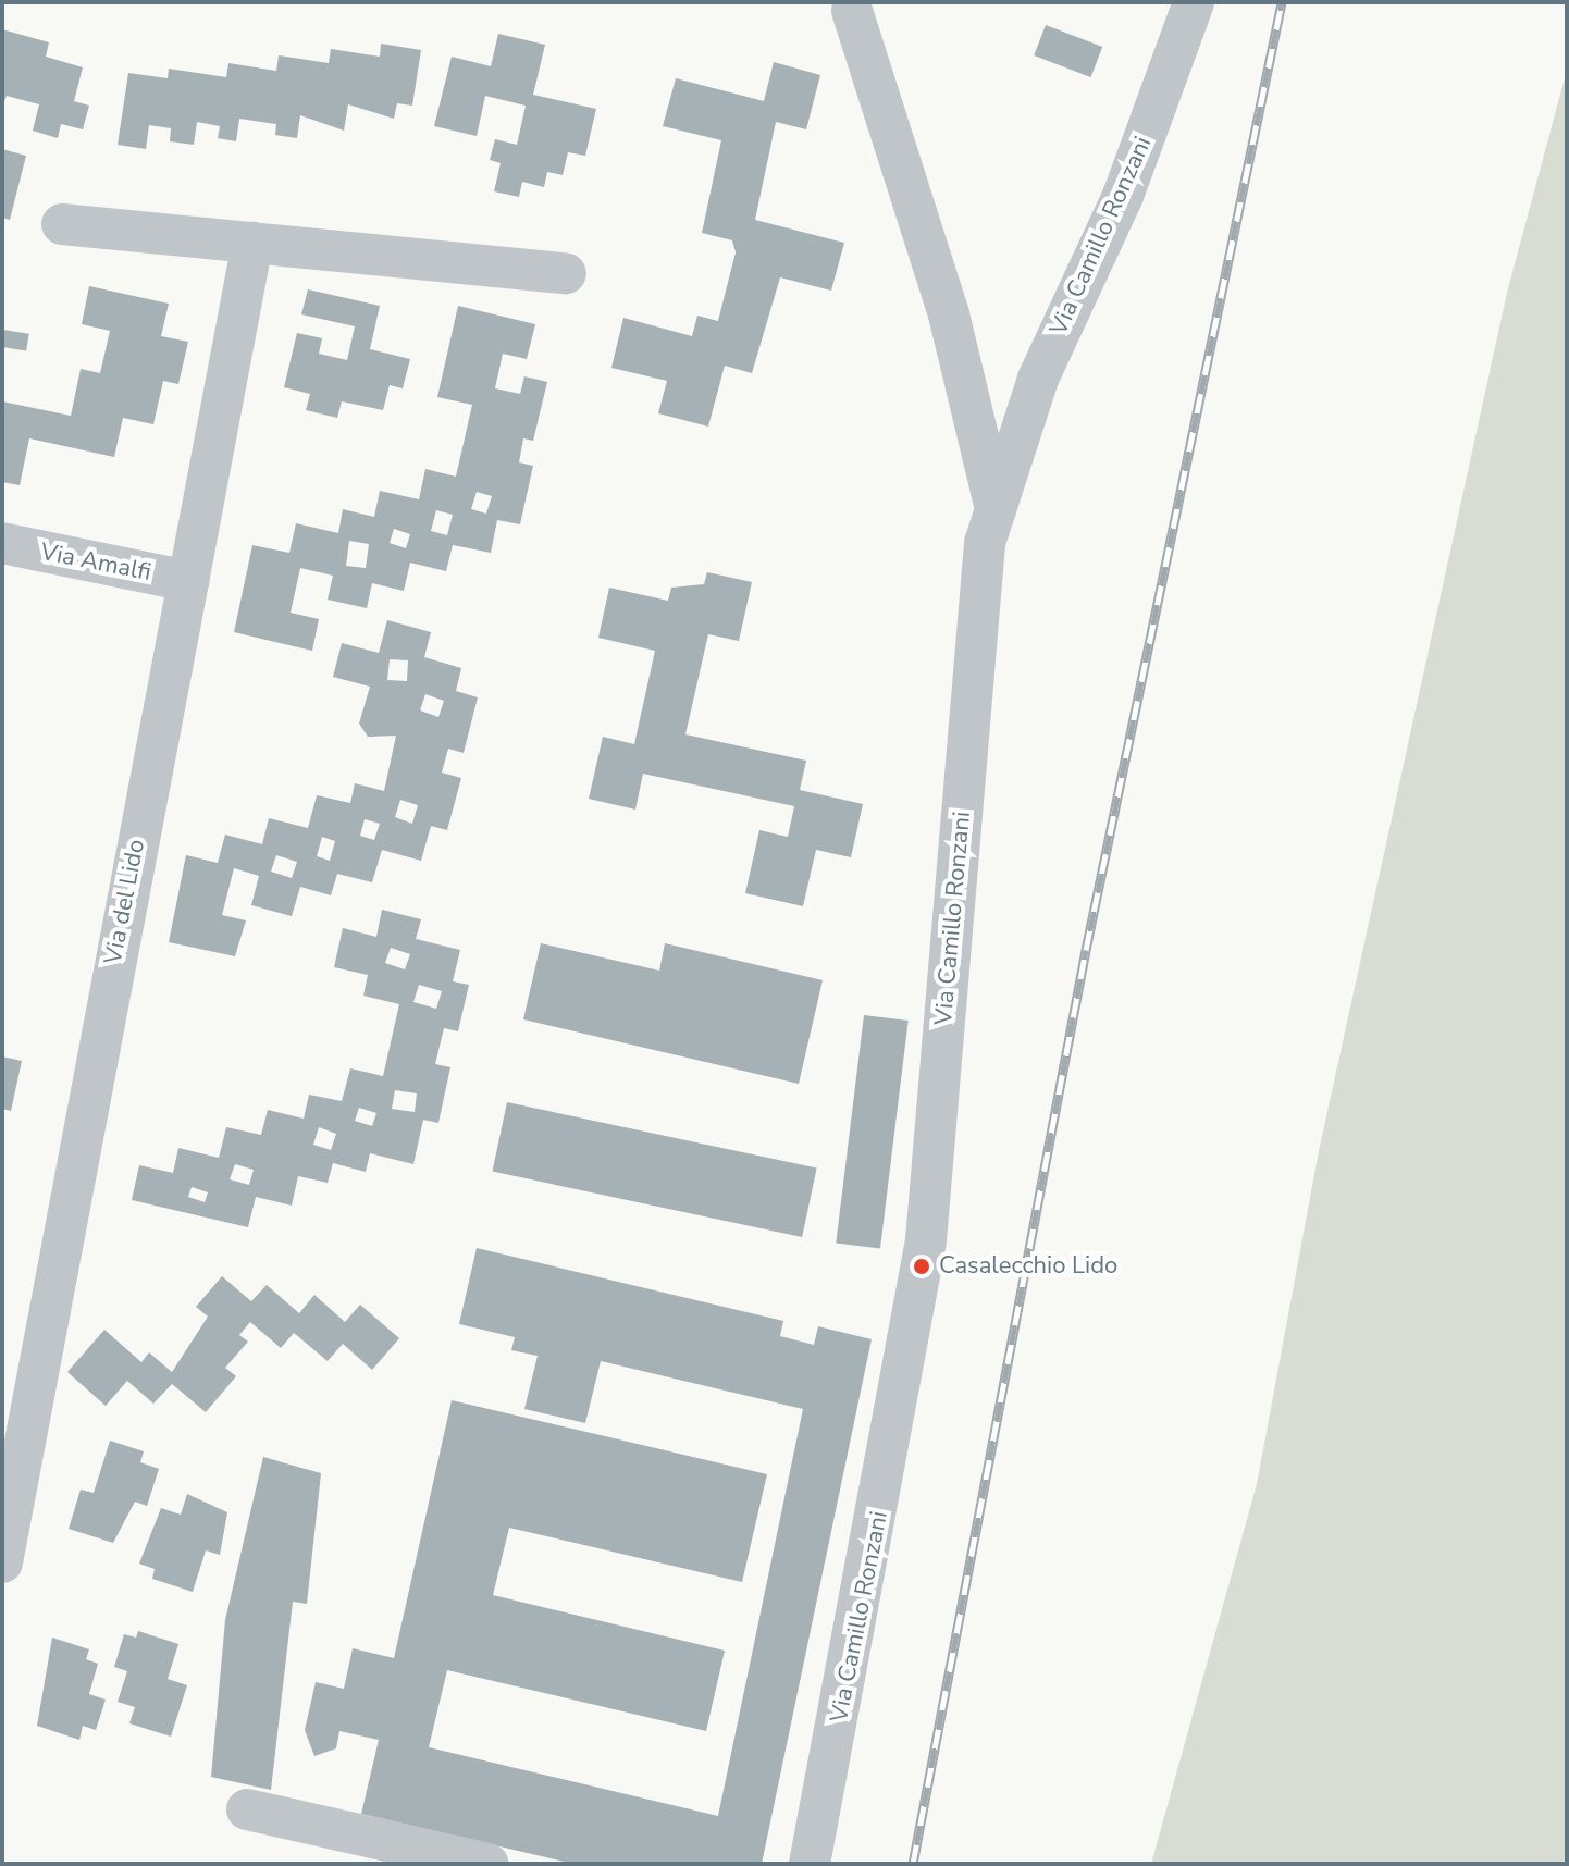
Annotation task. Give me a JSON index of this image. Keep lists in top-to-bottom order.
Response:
{
  "streets": {
    "street": ["Via Camillo Ronzani", "Via Amalfi", "Via del Lido"]
  },
  "crossings": [
    ["Via Amalfi", "Via del Lido"]
  ],
  "places": ["Casalecchio Lido"]
}
